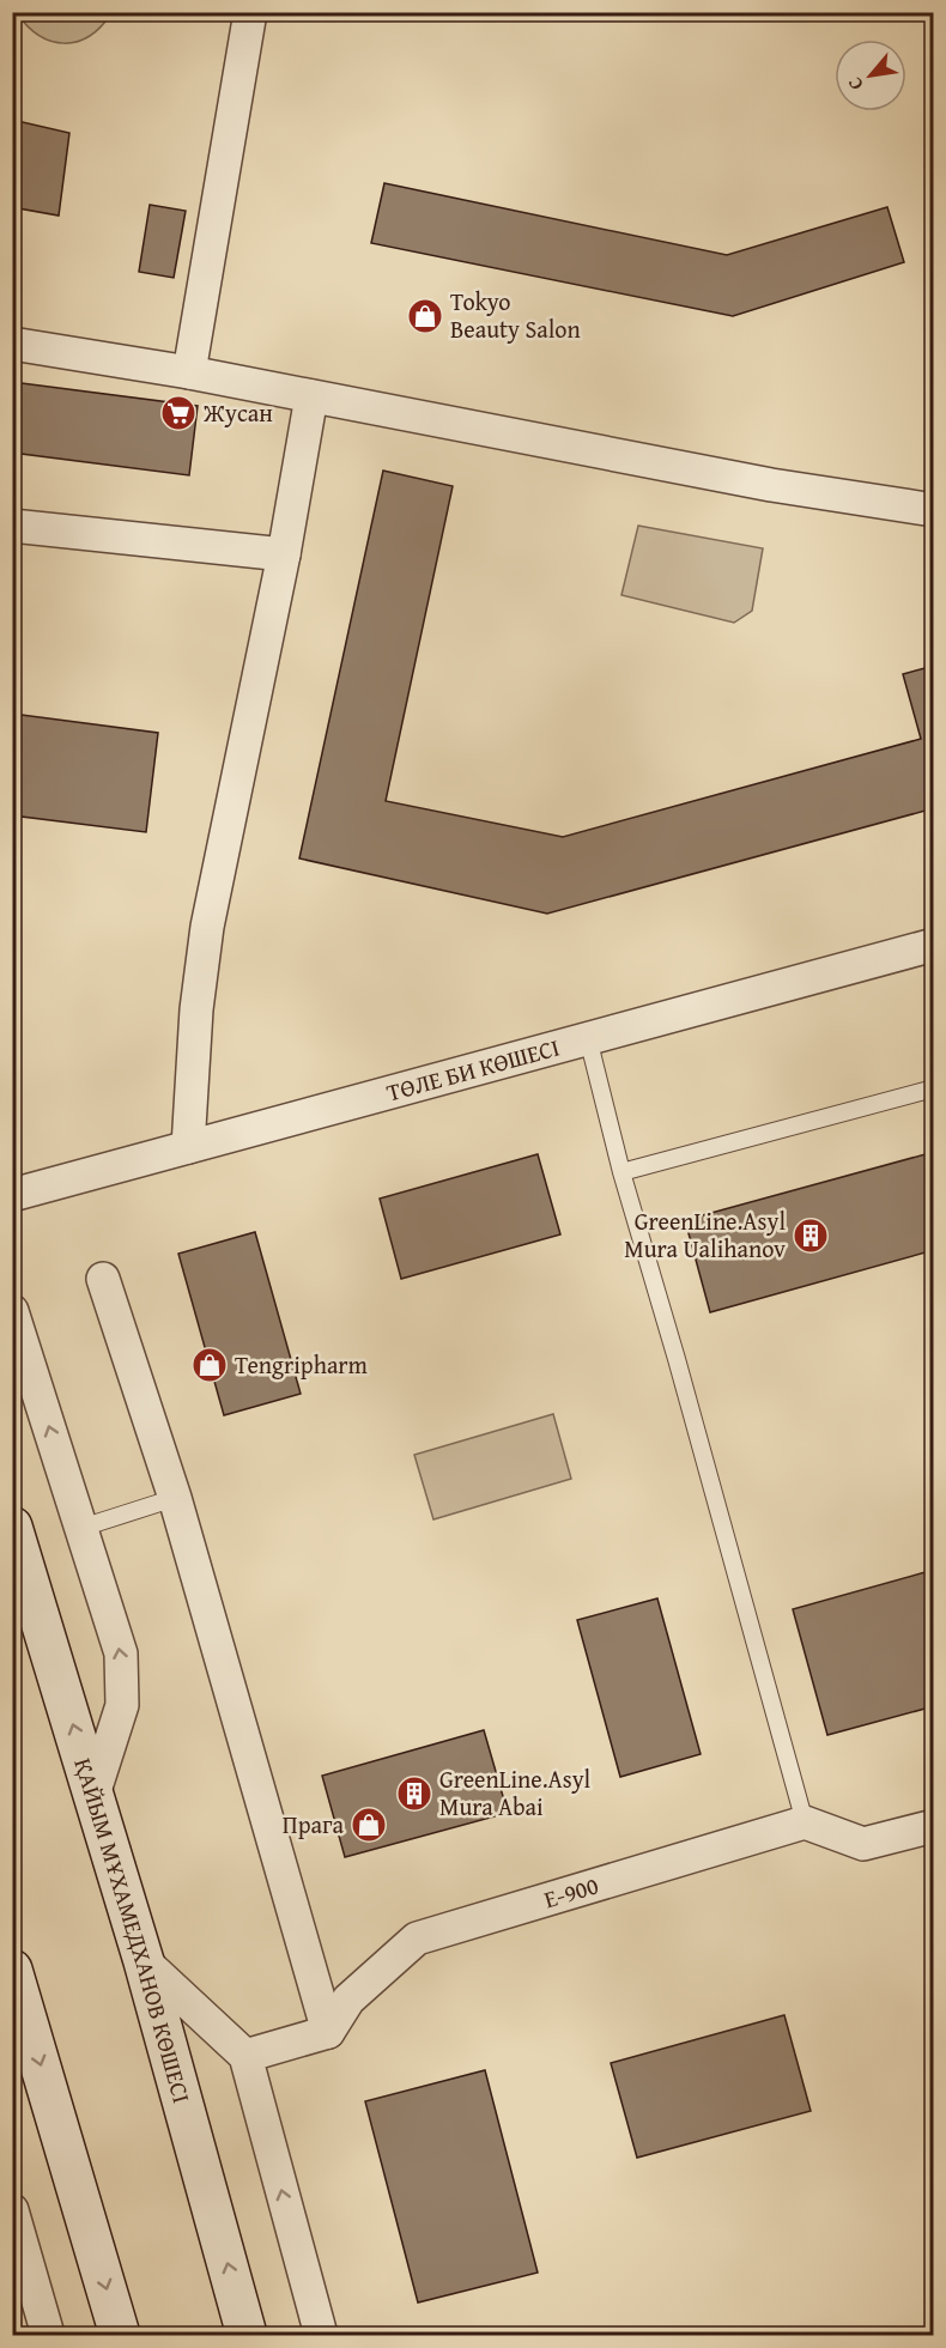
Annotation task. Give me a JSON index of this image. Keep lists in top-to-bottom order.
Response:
{
  "streets": {
    "main road": ["ҚАЙЫМ МҰХАМЕДХАНОВ КӨШЕСІ"],
    "street": ["ТӨЛЕ БИ КӨШЕСІ", "E-900"]
  },
  "places": {
    "shop": ["Tokyo Beauty Salon", "Tengripharm", "Прага"],
    "supermarket": ["Жусан"],
    "building": ["GreenLine.Asyl Mura Ualihanov", "GreenLine.Asyl Mura Abai"]
  },
  "north": "bottom left"
}
